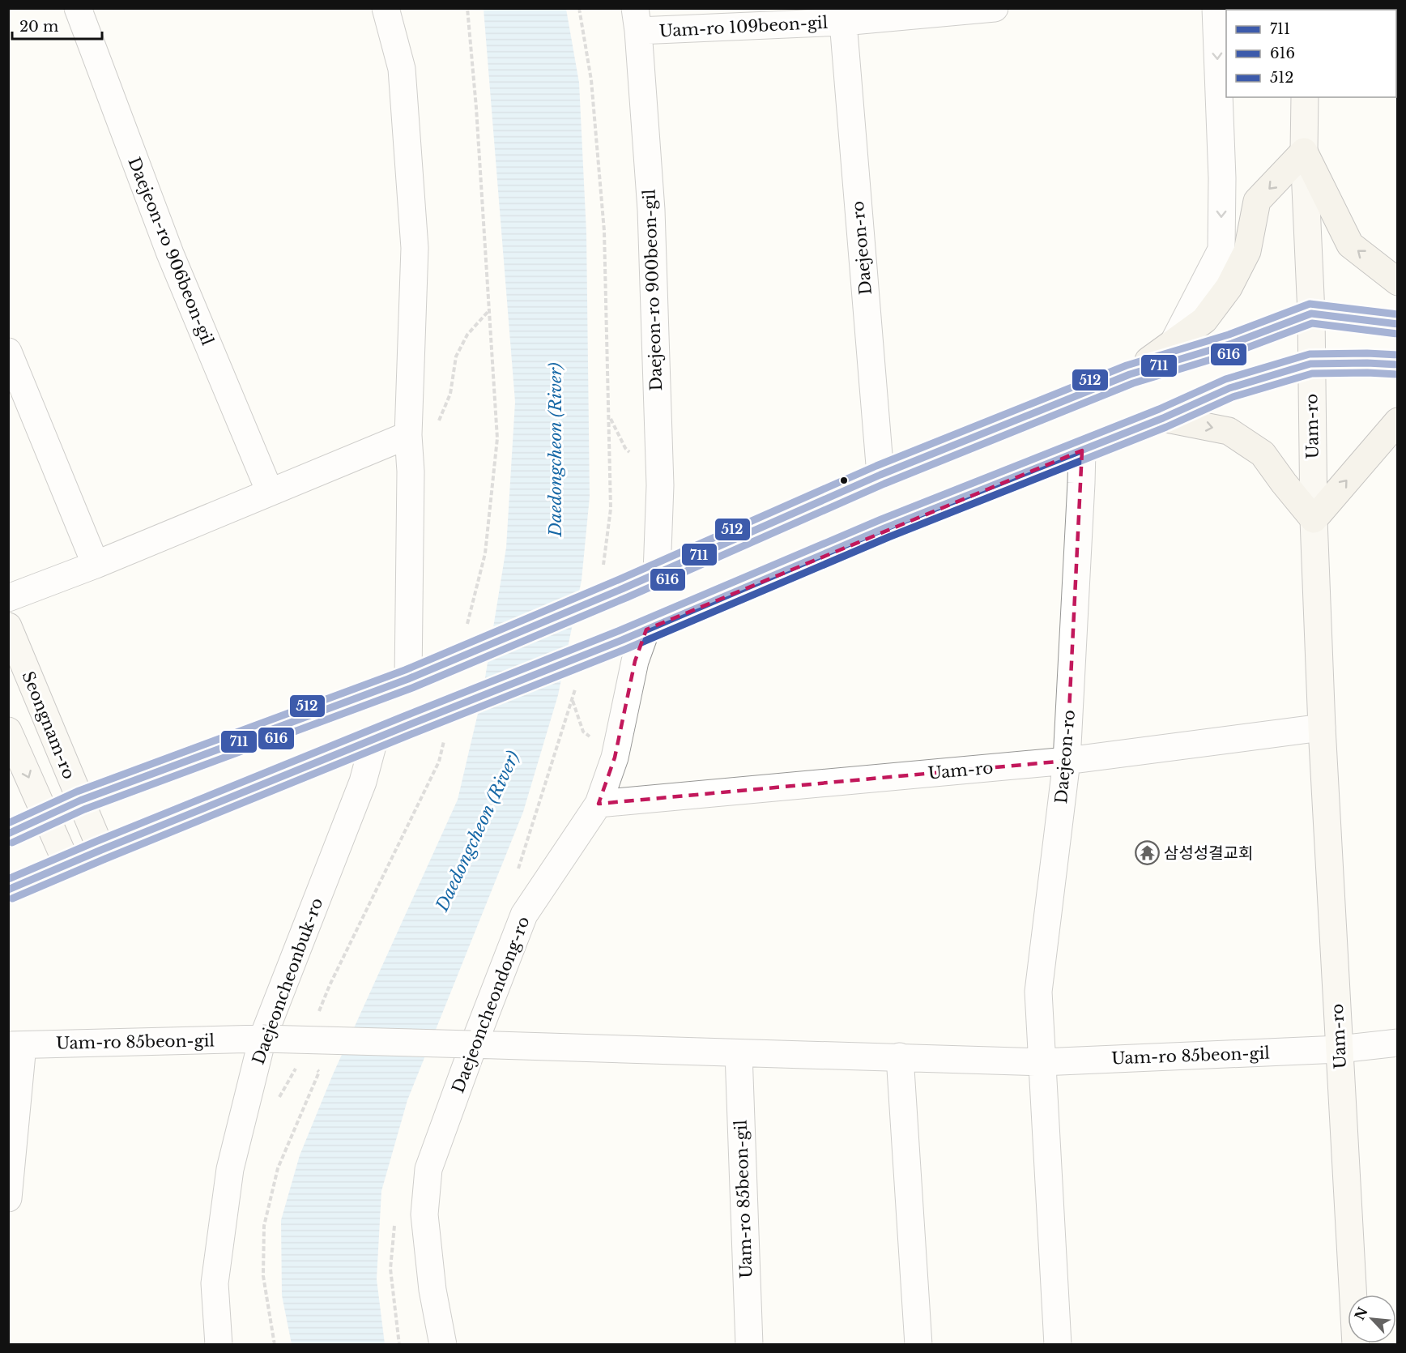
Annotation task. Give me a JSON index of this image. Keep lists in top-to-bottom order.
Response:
{
  "streets": {
    "main road": ["Uam-ro", "Seongnam-ro"],
    "street": [
      "Uam-ro 109beon-gil",
      "Daejeon-ro",
      "Daejeon-ro 906beon-gil",
      "Daejeon-ro 900beon-gil",
      "Daejeoncheonbuk-ro",
      "Daejeoncheondong-ro",
      "Uam-ro 85beon-gil"
    ]
  },
  "crossings": [
    ["Uam-ro 109beon-gil", "Daejeon-ro"],
    ["Uam-ro 109beon-gil", "Daejeon-ro 900beon-gil"],
    ["Daejeon-ro", "Uam-ro"],
    ["Daejeon-ro", "Uam-ro 85beon-gil"],
    ["Uam-ro", "Daejeoncheondong-ro"],
    ["Uam-ro", "Uam-ro 85beon-gil"],
    ["Daejeoncheonbuk-ro", "Uam-ro 85beon-gil"],
    ["Daejeoncheondong-ro", "Uam-ro 85beon-gil"]
  ],
  "water": ["Daedongcheon (River)"],
  "places": {
    "temple": ["삼성성결교회"]
  },
  "lines": ["transit line 512", "transit line 711", "transit line 616"],
  "legend": ["711", "616", "512"],
  "scale_bar": "20 m",
  "north": "top left"
}
